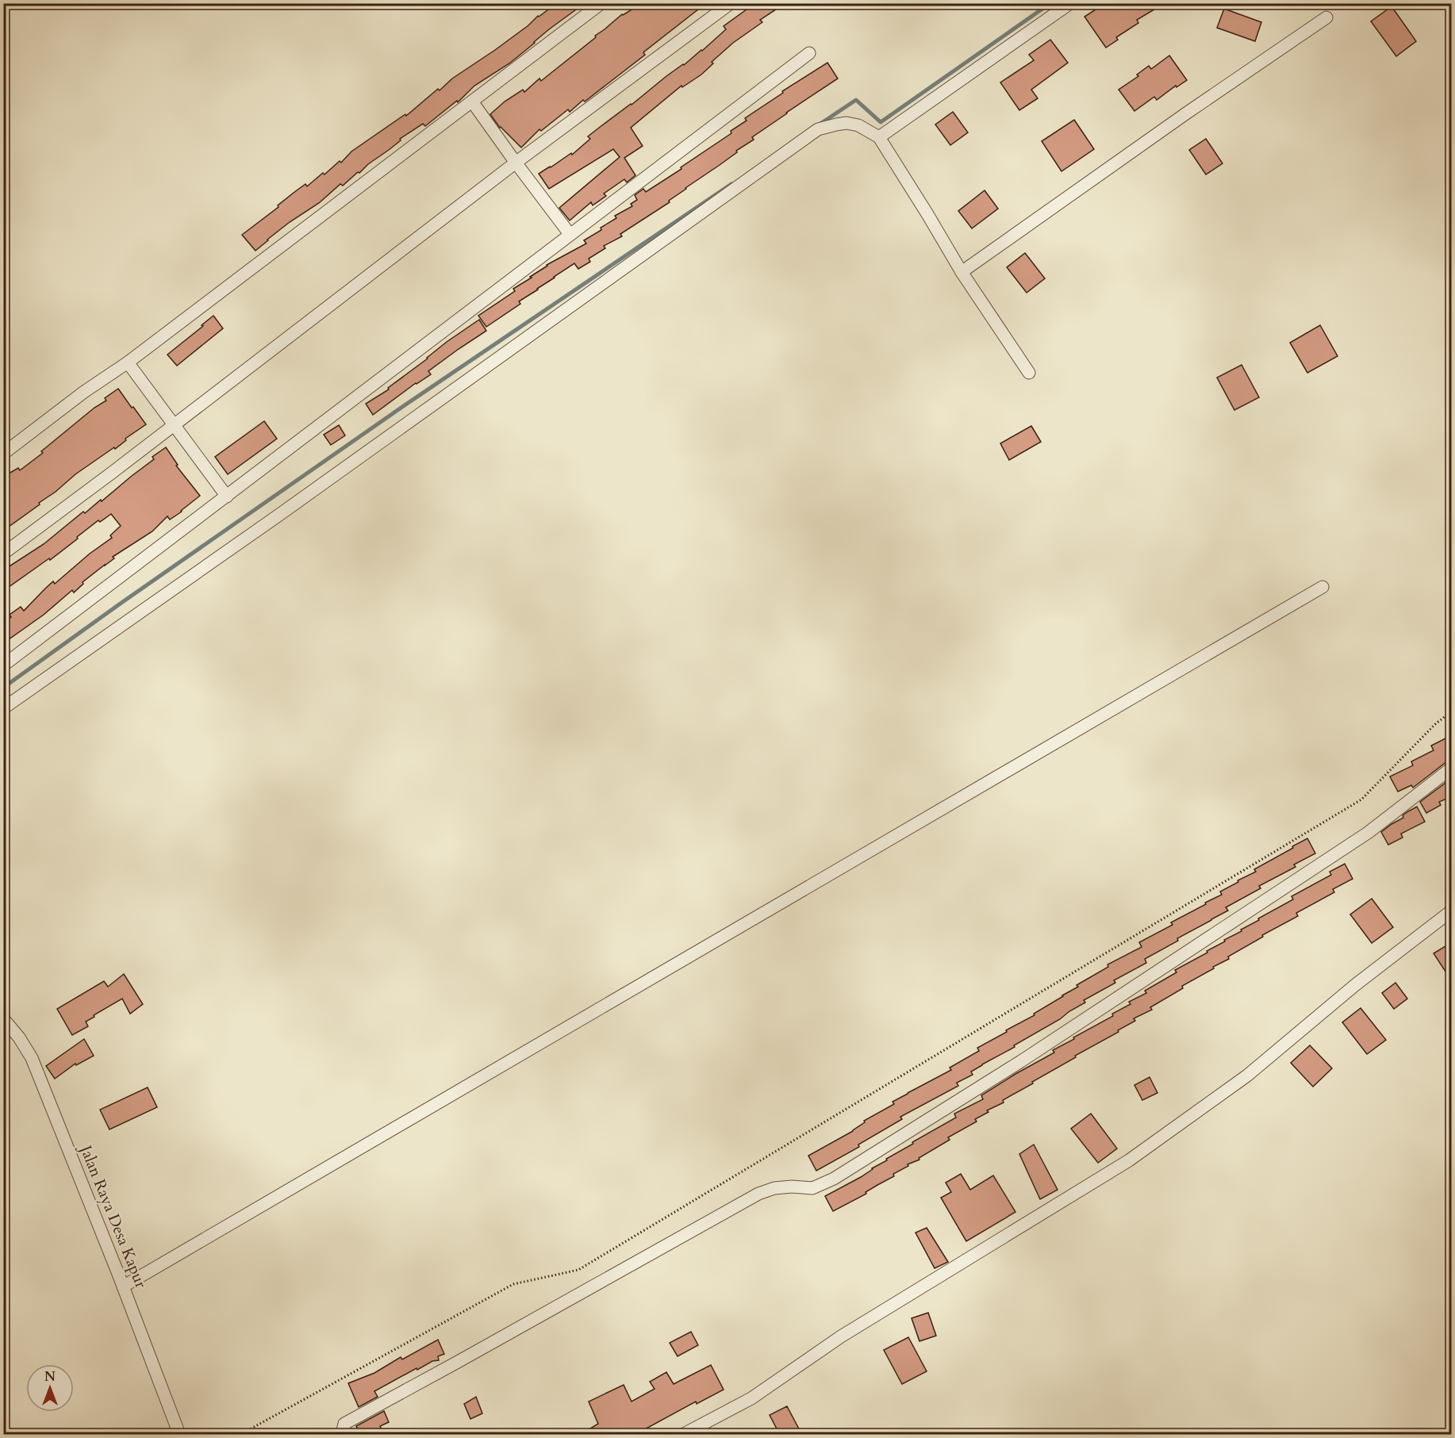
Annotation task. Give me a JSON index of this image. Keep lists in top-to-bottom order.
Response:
{
  "streets": {
    "street": ["Jalan Raya Desa Kapur"]
  },
  "north": "top"
}
